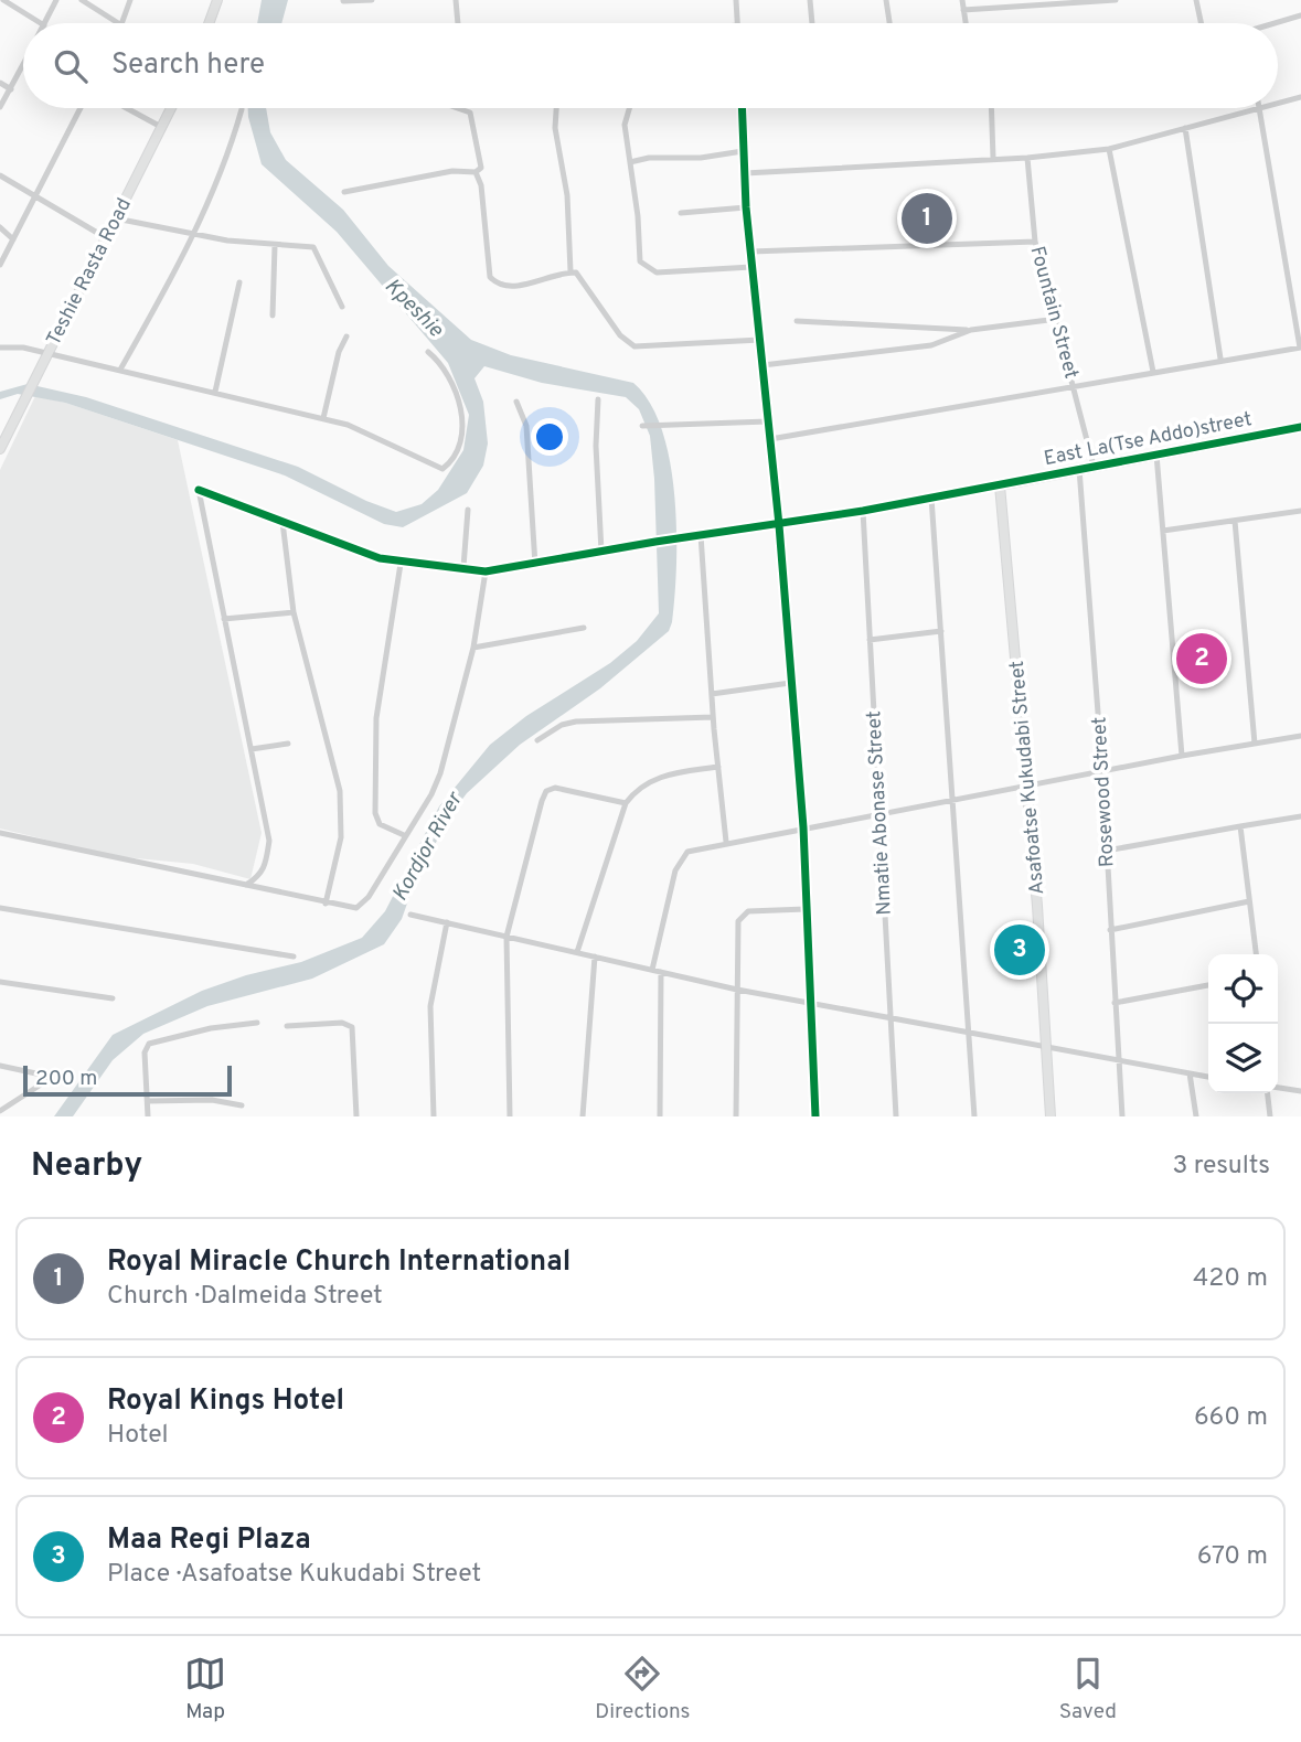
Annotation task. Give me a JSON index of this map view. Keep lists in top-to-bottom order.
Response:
{
  "streets": {
    "street": [
      "Teshie Rasta Road",
      "Fountain Street",
      "East La(Tse Addo)street",
      "Asafoatse Kukudabi Street",
      "Rosewood Street",
      "Nmatie Abonase Street"
    ]
  },
  "crossings": [
    ["Fountain Street", "East La(Tse Addo)street"],
    ["East La(Tse Addo)street", "Asafoatse Kukudabi Street"],
    ["East La(Tse Addo)street", "Rosewood Street"]
  ],
  "water": ["Kpeshie", "Kordjor River"],
  "scale_bar": "200 m",
  "page": {
    "search": "Search here",
    "pins": ["1", "2", "3"],
    "scale": "200 m",
    "heading": ["Nearby", "3 results"],
    "list": [
      {
        "mark": "1",
        "name": "Royal Miracle Church International",
        "note": "Church · Dalmeida Street",
        "value": "420 m"
      },
      {
        "mark": "2",
        "name": "Royal Kings Hotel",
        "note": "Hotel",
        "value": "660 m"
      },
      {
        "mark": "3",
        "name": "Maa Regi Plaza",
        "note": "Place · Asafoatse Kukudabi Street",
        "value": "670 m"
      }
    ],
    "nav": ["Map", "Directions", "Saved"]
  }
}
